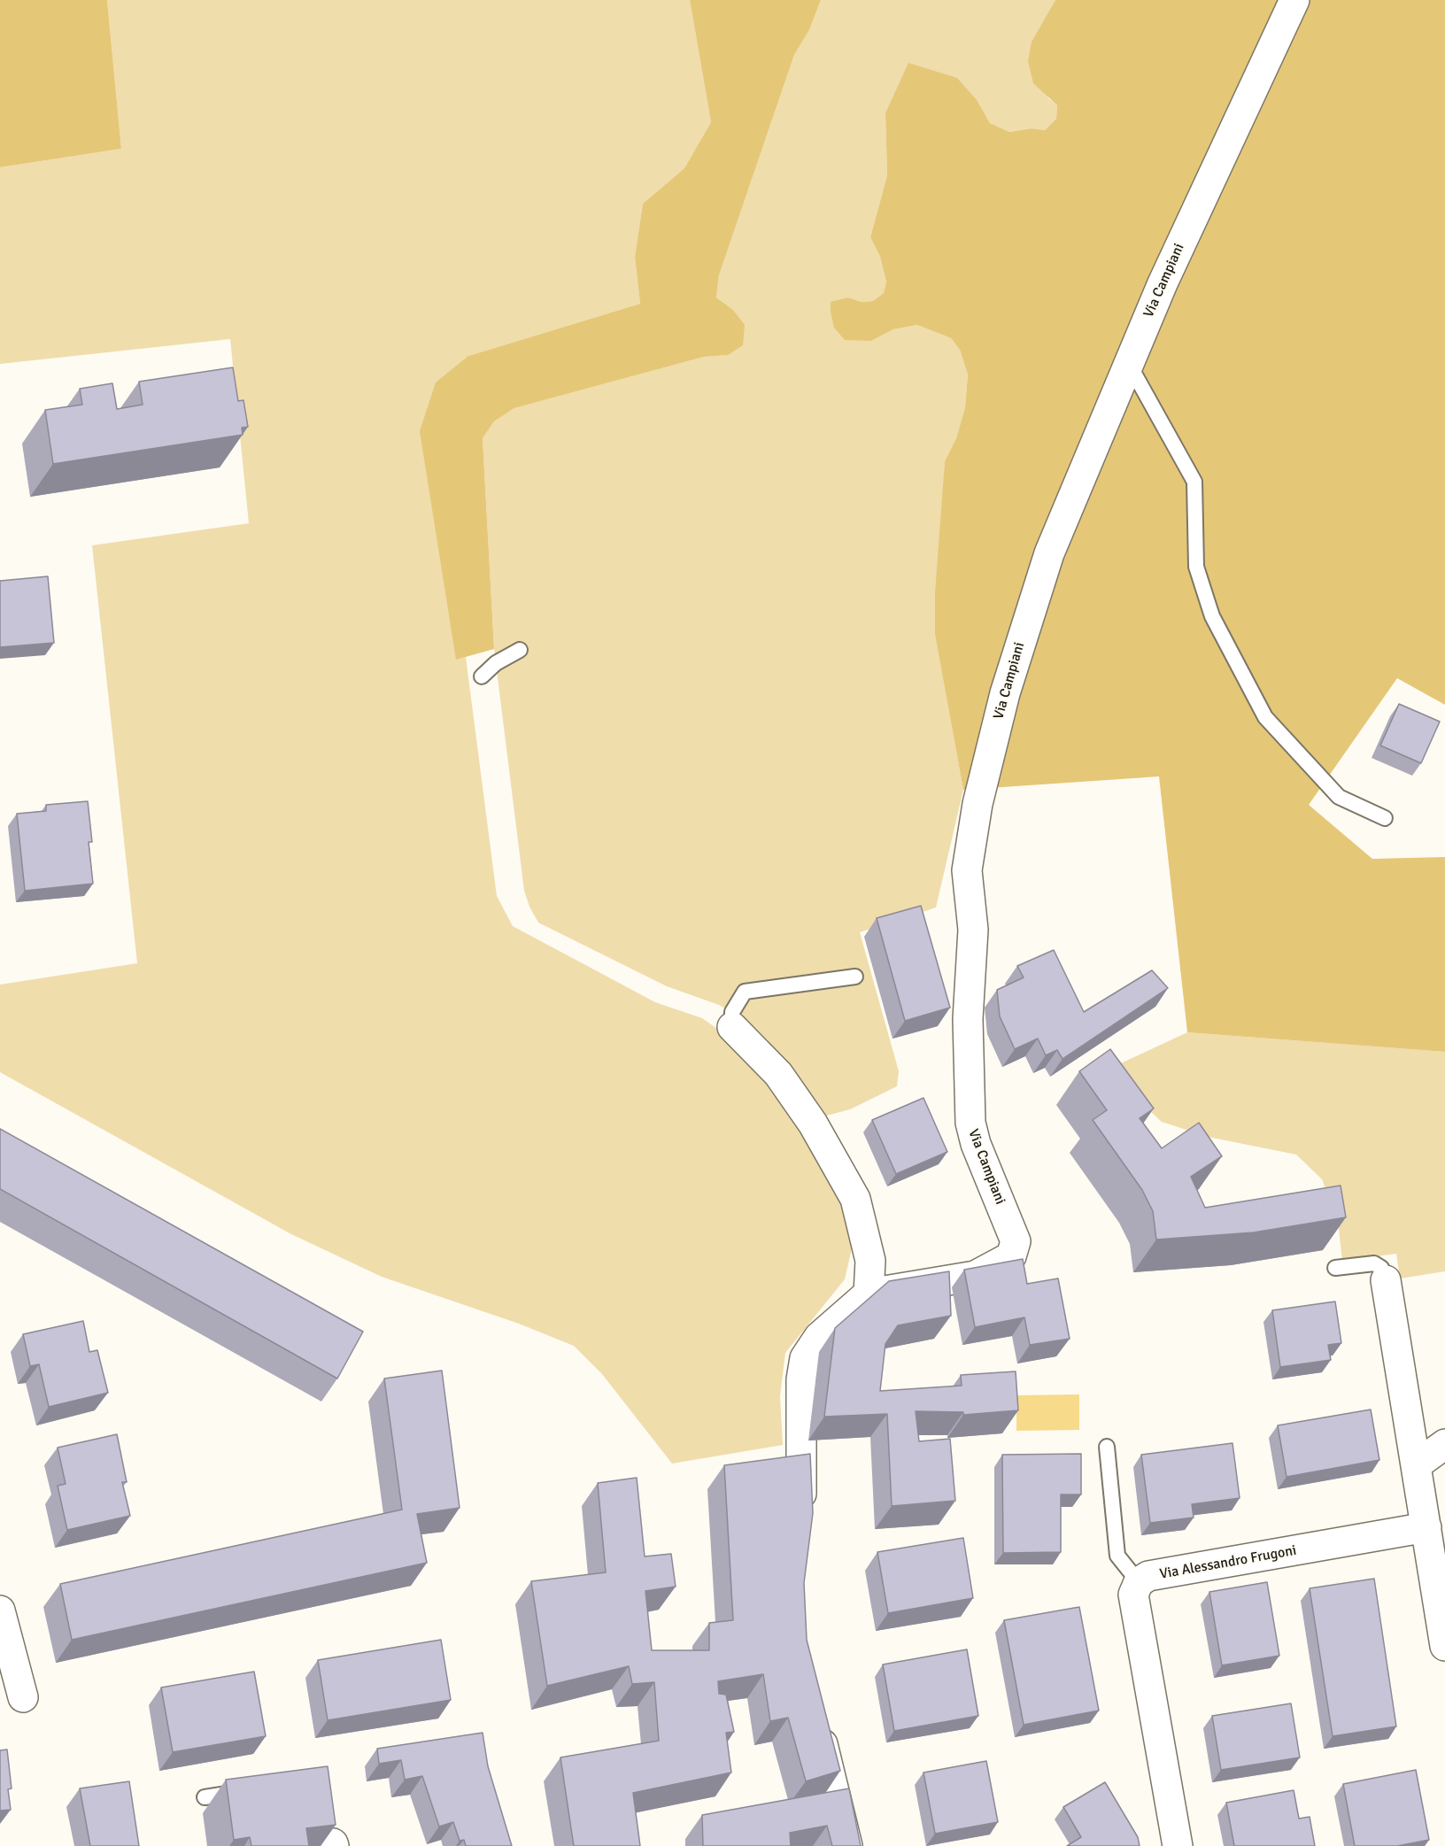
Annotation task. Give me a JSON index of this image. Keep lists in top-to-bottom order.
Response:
{
  "streets": {
    "street": ["Via Campiani", "Via Alessandro Frugoni"]
  }
}
